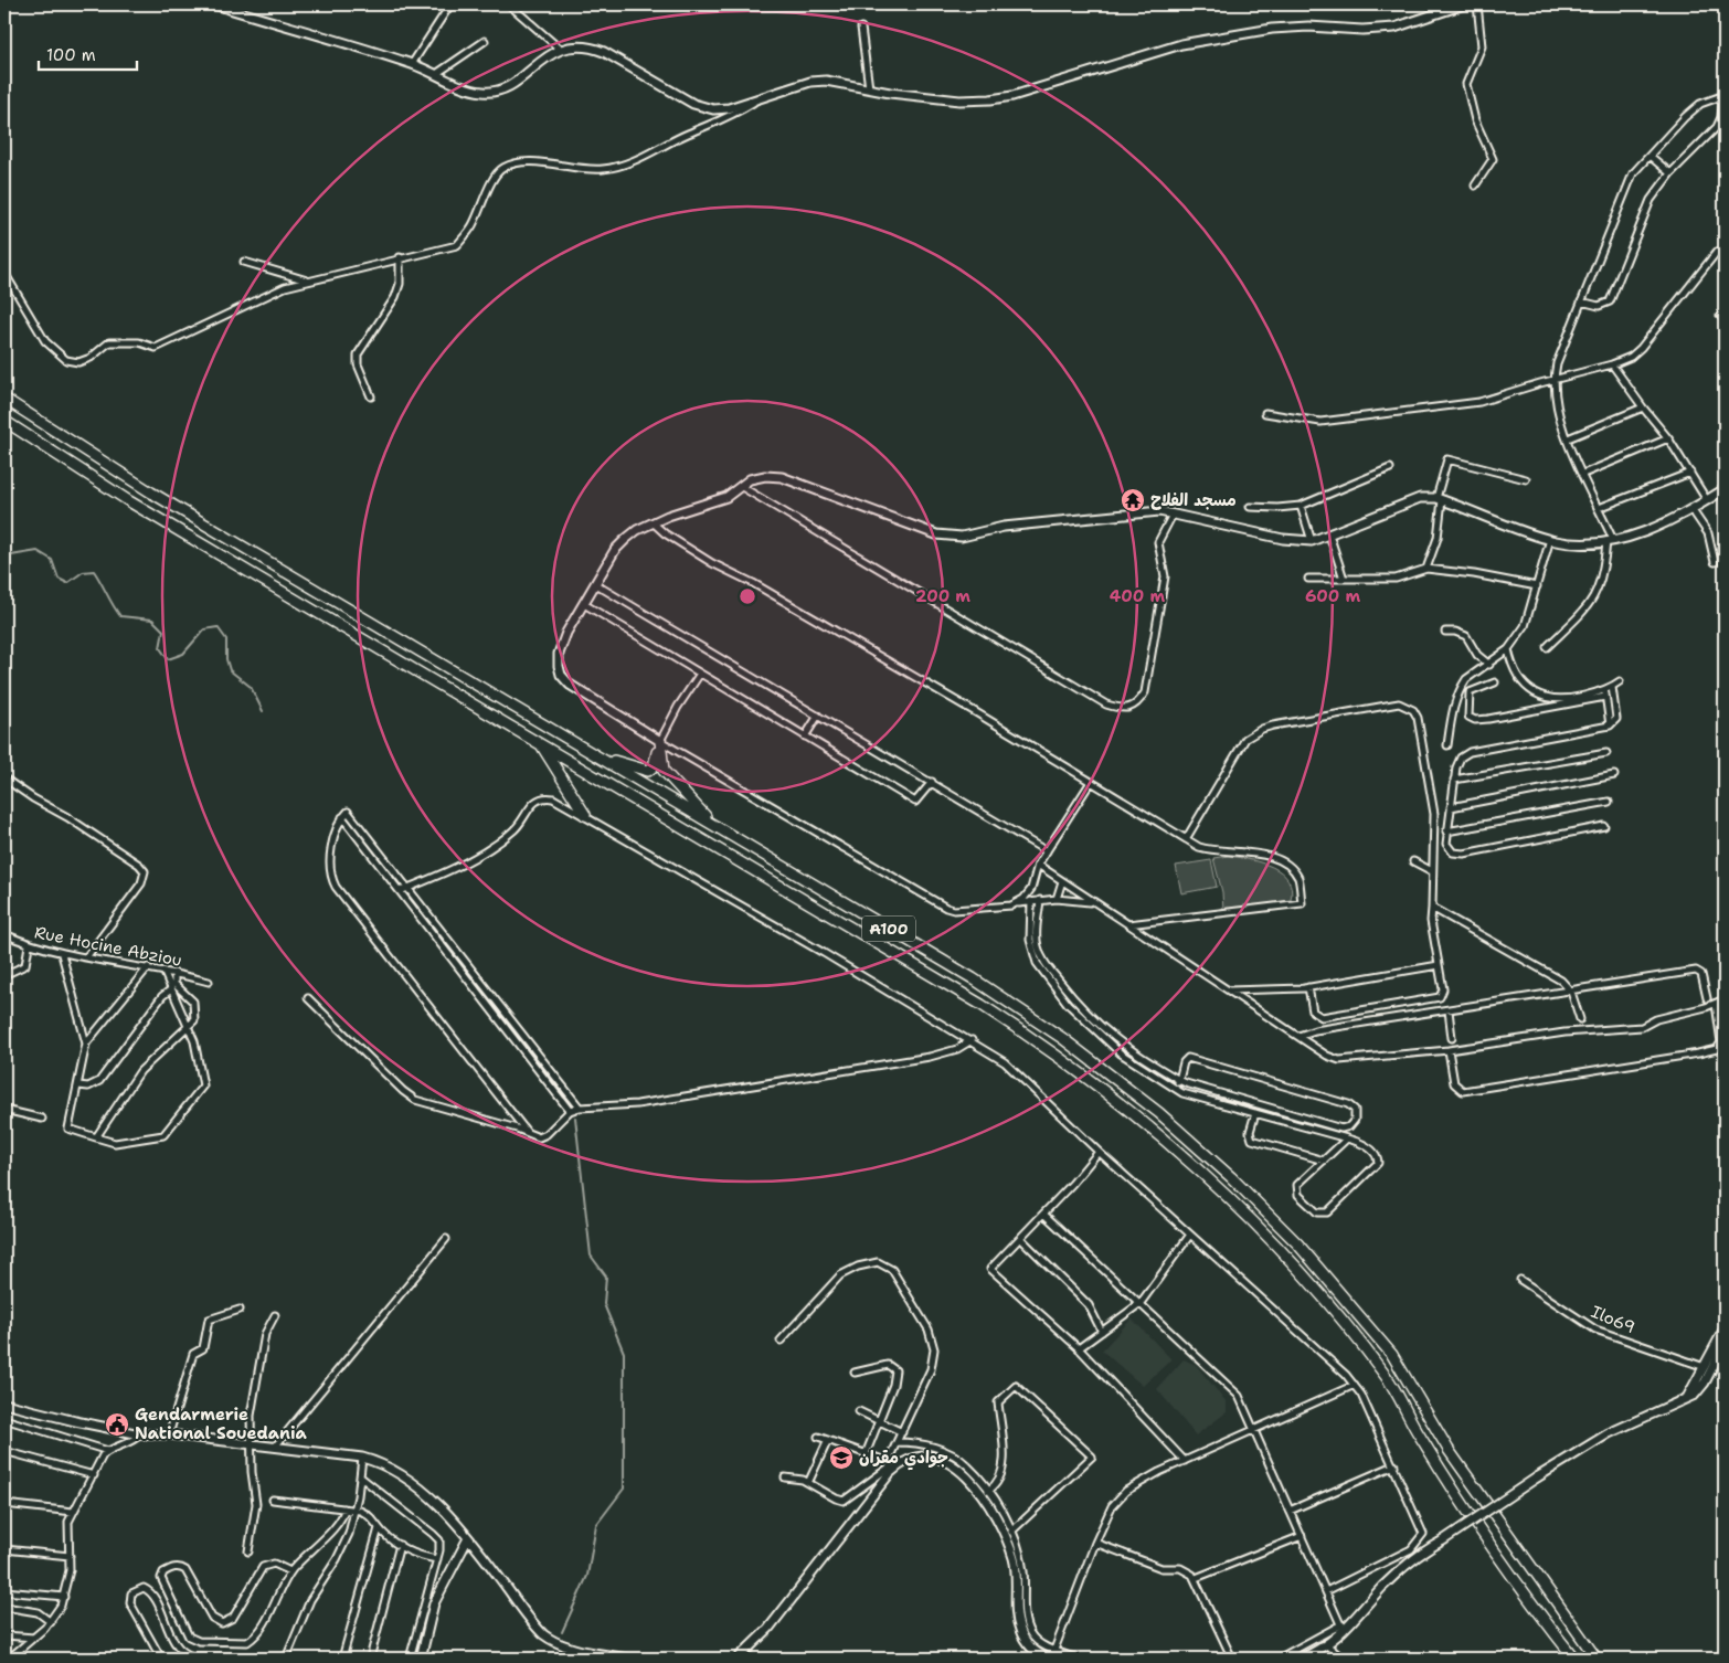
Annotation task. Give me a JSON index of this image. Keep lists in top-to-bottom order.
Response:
{
  "streets": {
    "highway": ["A100"],
    "street": ["Rue Hocine Abziou", "Ilo69"]
  },
  "places": {
    "temple": ["مسجد الفلاح"],
    "public building": ["Gendarmerie National Souedania"],
    "school or university": ["جوادي مقران"]
  },
  "scale_bar": "100 m",
  "rings": ["200 m", "400 m", "600 m"]
}
